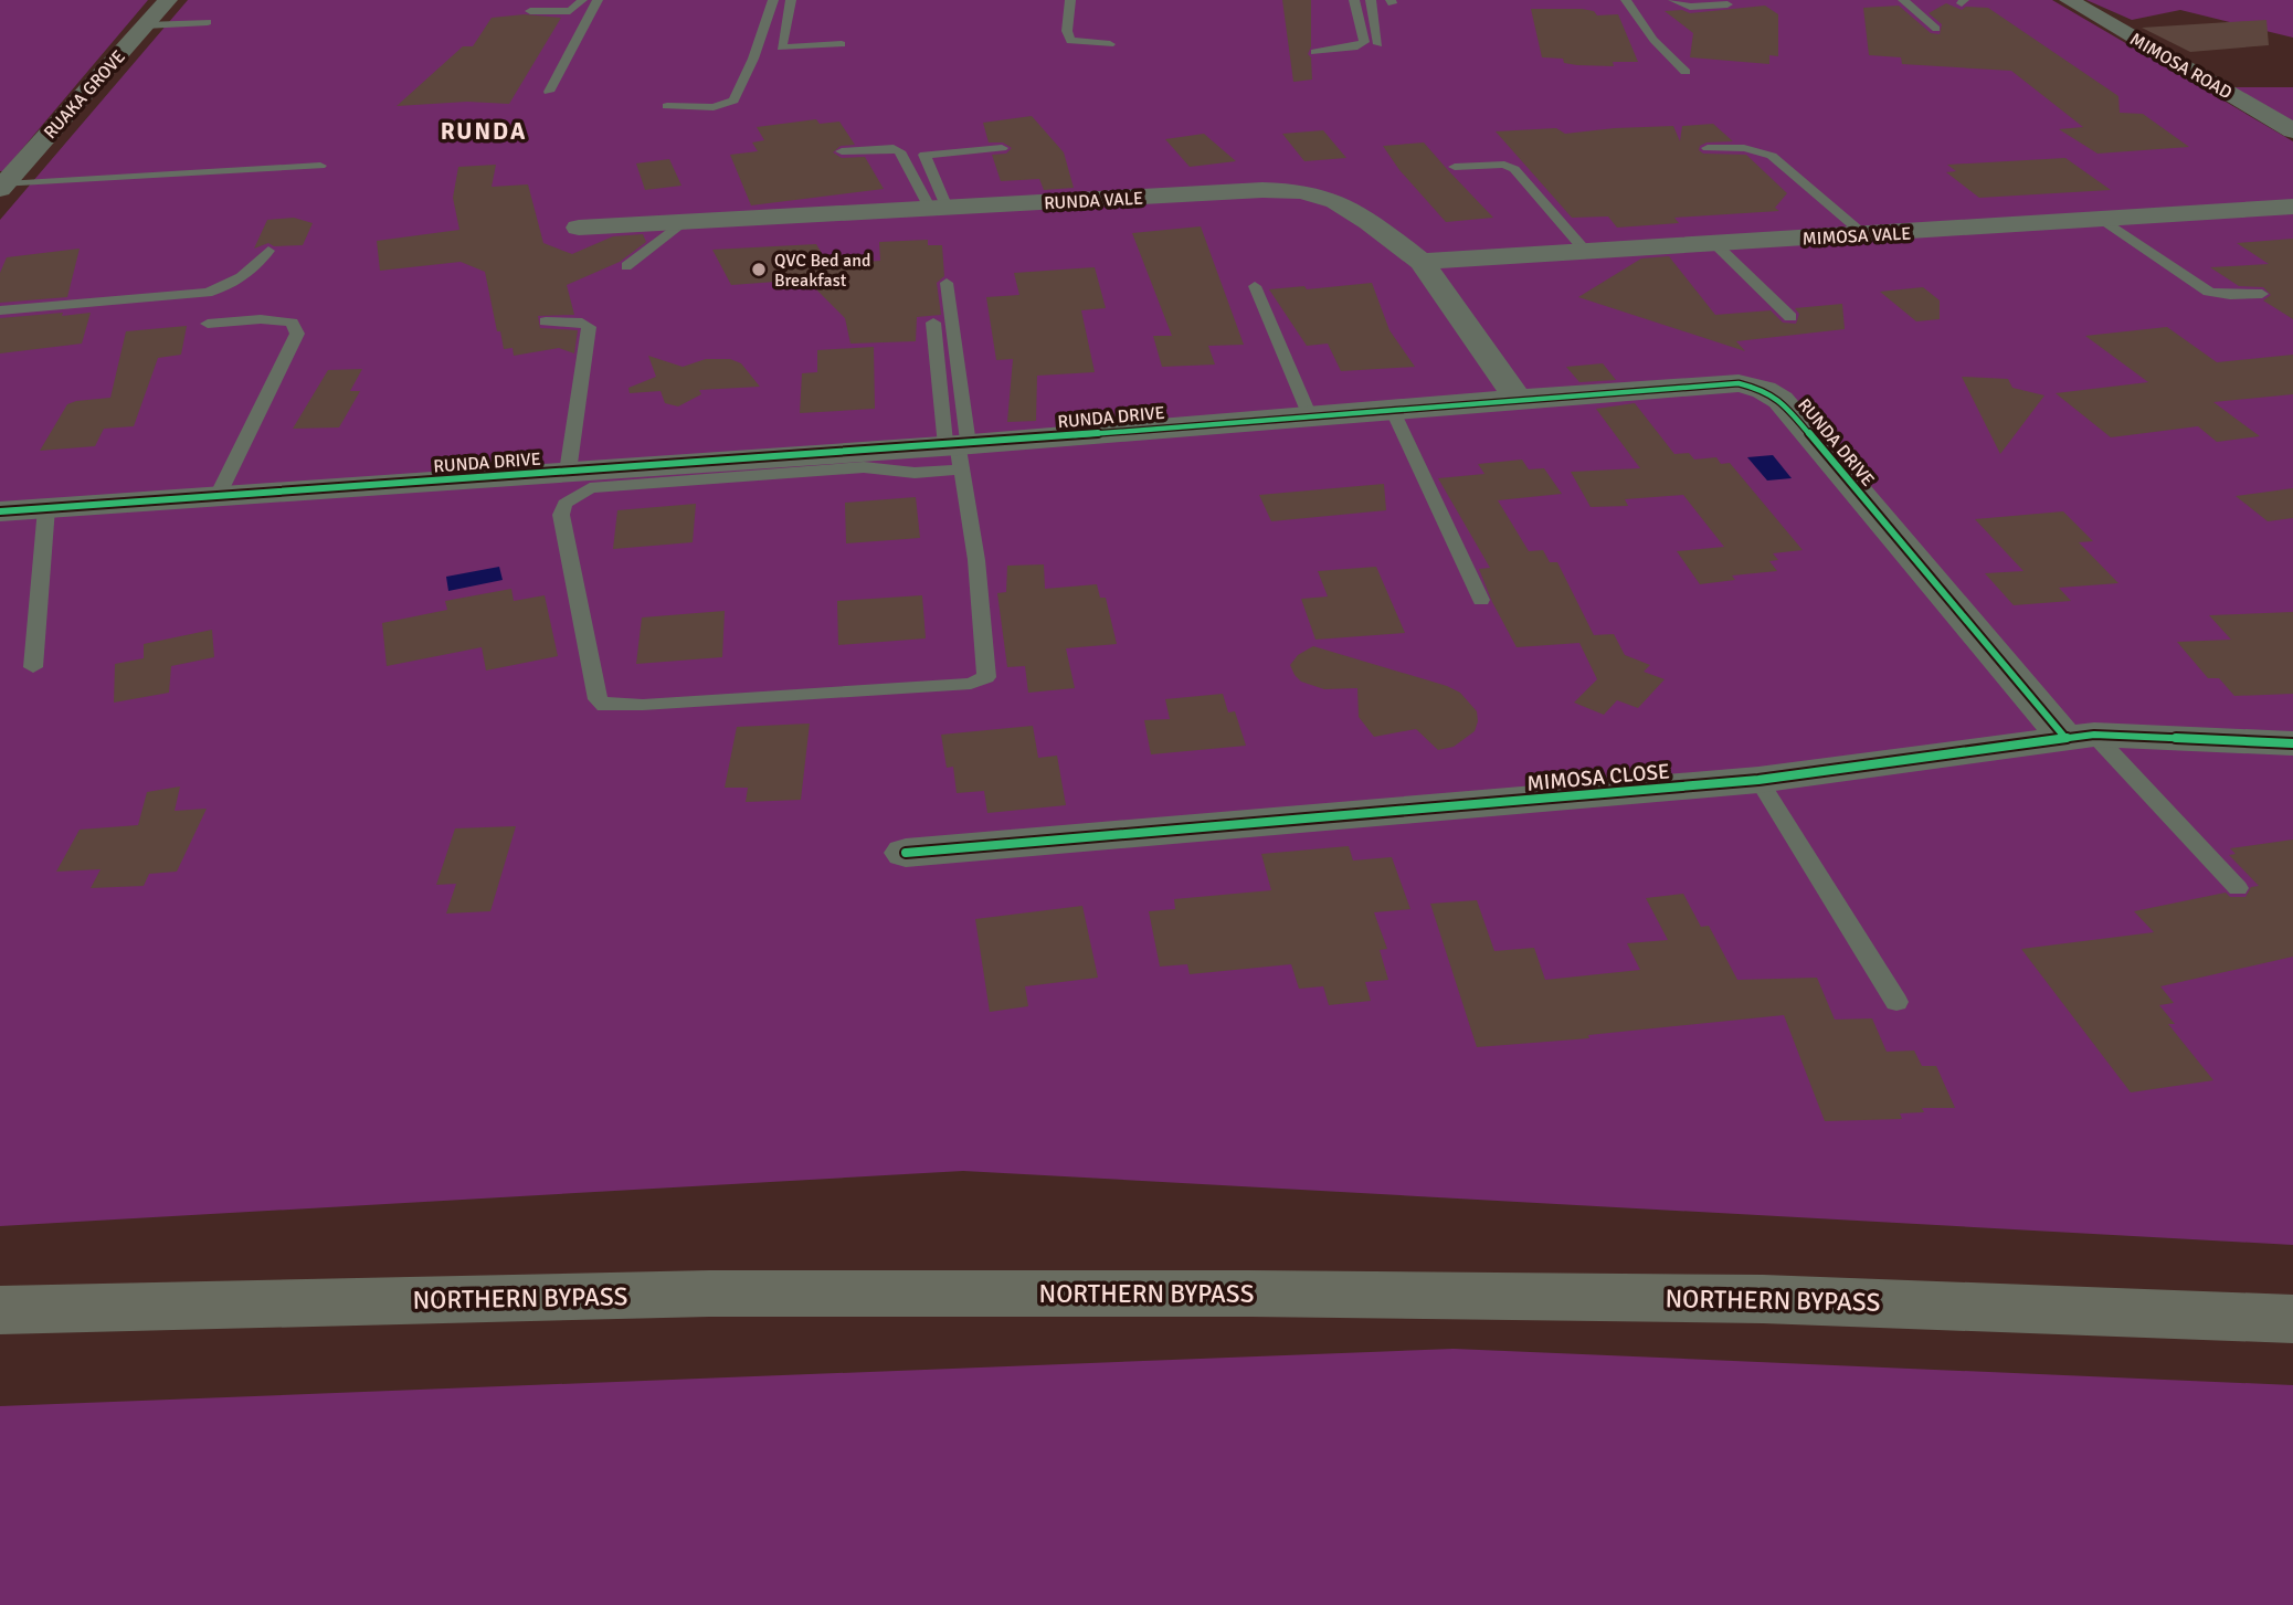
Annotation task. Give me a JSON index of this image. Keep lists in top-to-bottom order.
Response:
{
  "streets": {
    "main road": ["NORTHERN BYPASS"],
    "street": [
      "MIMOSA ROAD",
      "RUAKA GROVE",
      "RUNDA VALE",
      "MIMOSA VALE",
      "RUNDA DRIVE",
      "MIMOSA CLOSE"
    ]
  },
  "crossings": [
    ["RUNDA VALE", "MIMOSA VALE"],
    ["RUNDA VALE", "RUNDA DRIVE"],
    ["RUNDA DRIVE", "MIMOSA CLOSE"]
  ],
  "districts": ["RUNDA"],
  "places": ["QVC Bed and Breakfast"]
}
